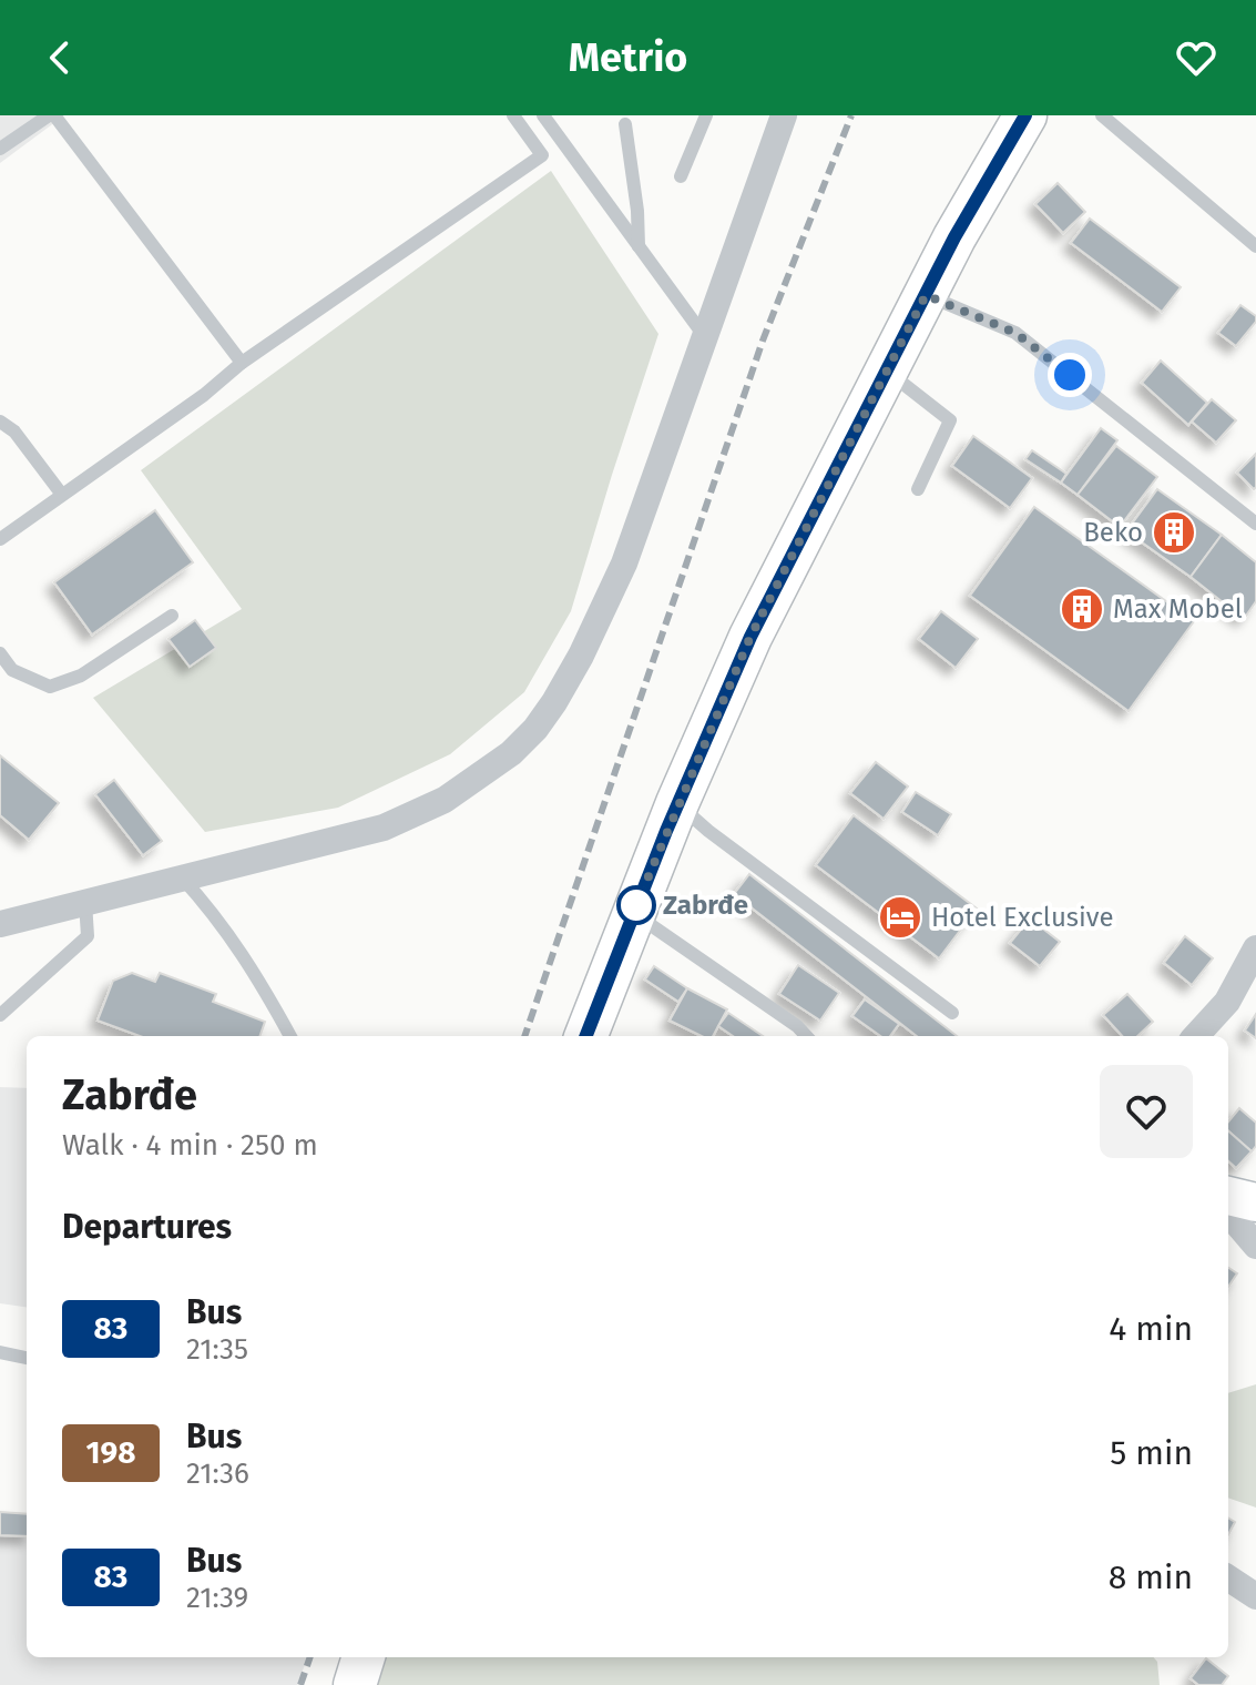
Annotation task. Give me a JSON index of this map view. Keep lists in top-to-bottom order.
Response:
{
  "places": {
    "building": ["Beko", "Max Mobel"],
    "other": ["Zabrđe"],
    "hotel": ["Hotel Exclusive"]
  },
  "lines": ["bus line 83"],
  "page": {
    "header": "Metrio",
    "heading": [
      ["Zabrđe", "Walk · 4 min · 250 m"],
      "Departures"
    ],
    "list": [
      {
        "mark": "83",
        "name": "Bus",
        "note": "21:35",
        "value": "4 min"
      },
      {
        "mark": "198",
        "name": "Bus",
        "note": "21:36",
        "value": "5 min"
      },
      {
        "mark": "83",
        "name": "Bus",
        "note": "21:39",
        "value": "8 min"
      }
    ]
  }
}
